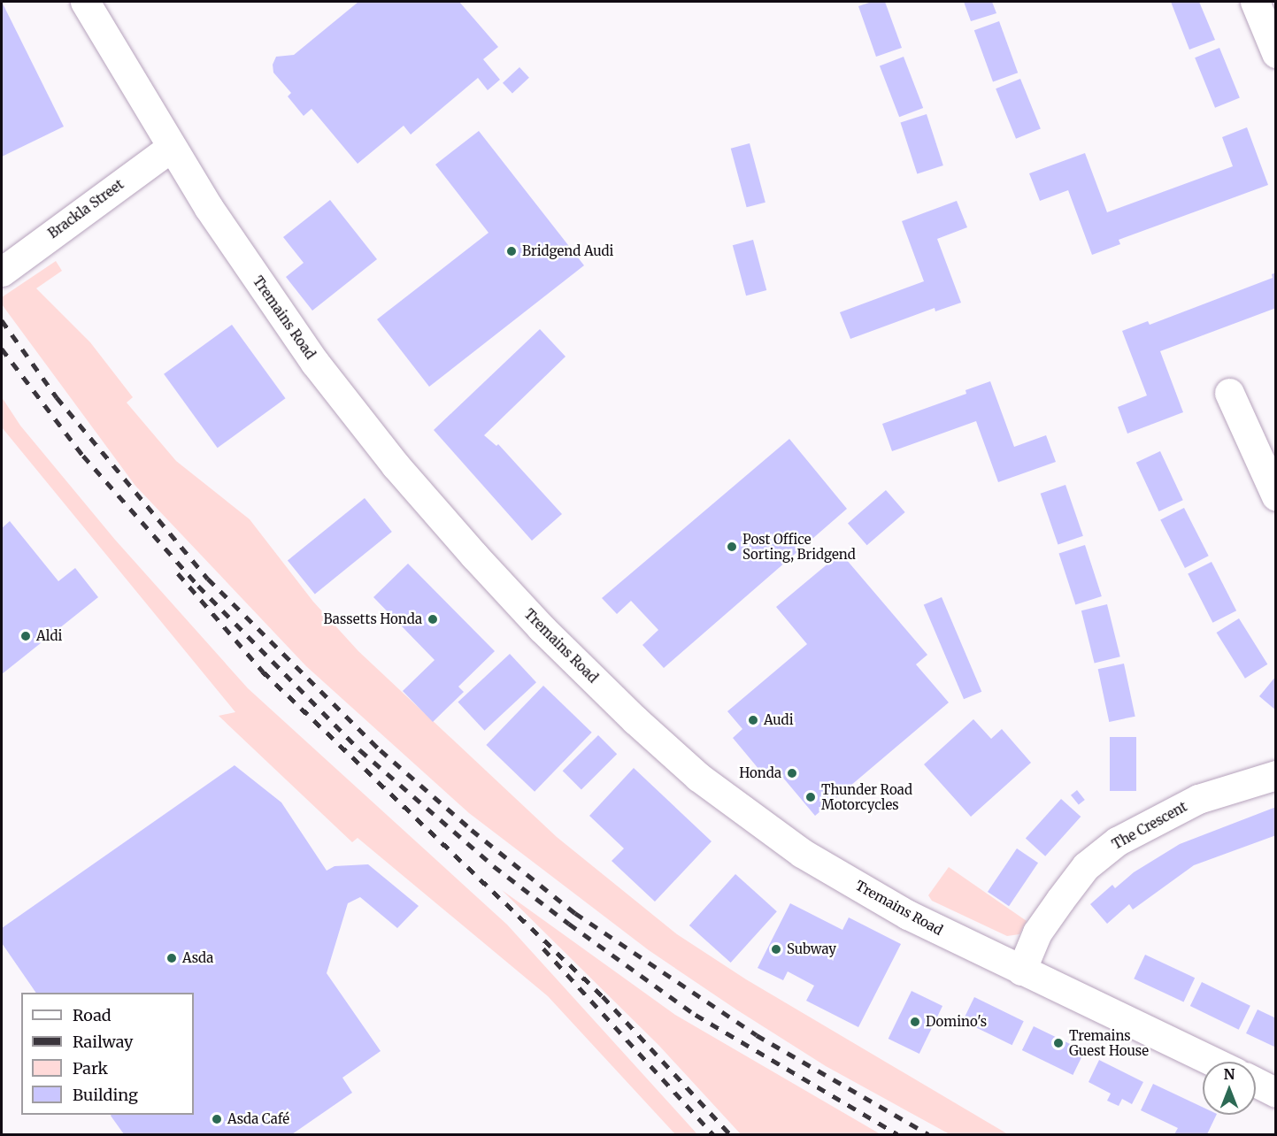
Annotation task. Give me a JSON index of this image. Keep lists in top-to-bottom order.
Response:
{
  "streets": {
    "main road": ["Brackla Street", "Tremains Road", "The Crescent"]
  },
  "crossings": [
    ["Brackla Street", "Tremains Road"],
    ["Tremains Road", "The Crescent"]
  ],
  "places": [
    "Bridgend Audi",
    "Post Office Sorting, Bridgend",
    "Bassetts Honda",
    "Aldi",
    "Audi",
    "Honda",
    "Thunder Road Motorcycles",
    "Subway",
    "Asda",
    "Domino's",
    "Tremains Guest House",
    "Asda Café"
  ],
  "legend": [
    "Road",
    "Railway",
    "Park",
    "Building"
  ],
  "north": "top"
}
